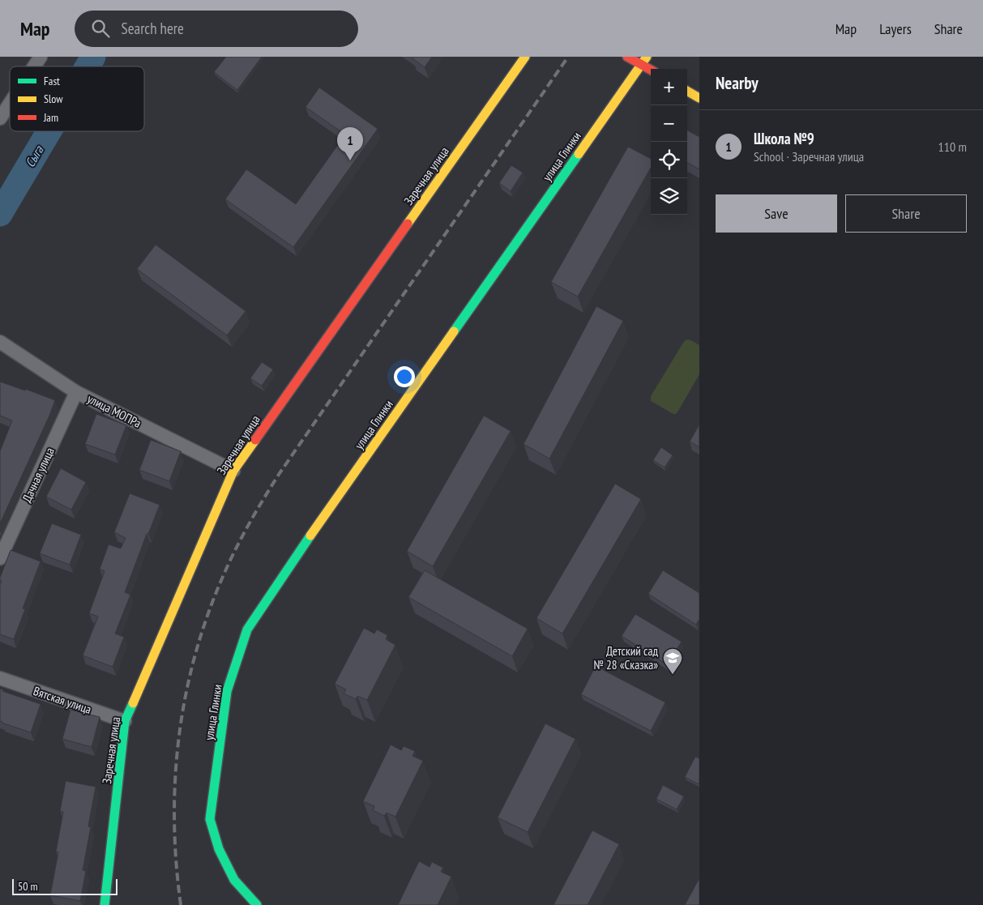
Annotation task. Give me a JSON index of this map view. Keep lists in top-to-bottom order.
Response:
{
  "streets": {
    "main road": ["улица Глинки", "Заречная улица"],
    "street": ["улица МОПРа", "Дачная улица", "Вятская улица"]
  },
  "crossings": [
    ["Заречная улица", "улица МОПРа"],
    ["Заречная улица", "Вятская улица"],
    ["улица МОПРа", "Дачная улица"]
  ],
  "water": ["Сыга"],
  "places": {
    "school or university": ["Детский сад № 28 «Сказка»"]
  },
  "legend": ["Fast", "Slow", "Jam"],
  "scale_bar": "50 m",
  "page": {
    "header": "Map",
    "search": "Search here",
    "nav": ["Map", "Layers", "Share"],
    "heading": "Nearby",
    "map_buttons": ["+", "−"],
    "list": [
      {
        "mark": "1",
        "name": "Школа №9",
        "note": "School · Заречная улица",
        "value": "110 m"
      }
    ],
    "pins": "1",
    "buttons": ["Save", "Share"],
    "scale": "50 m"
  }
}
